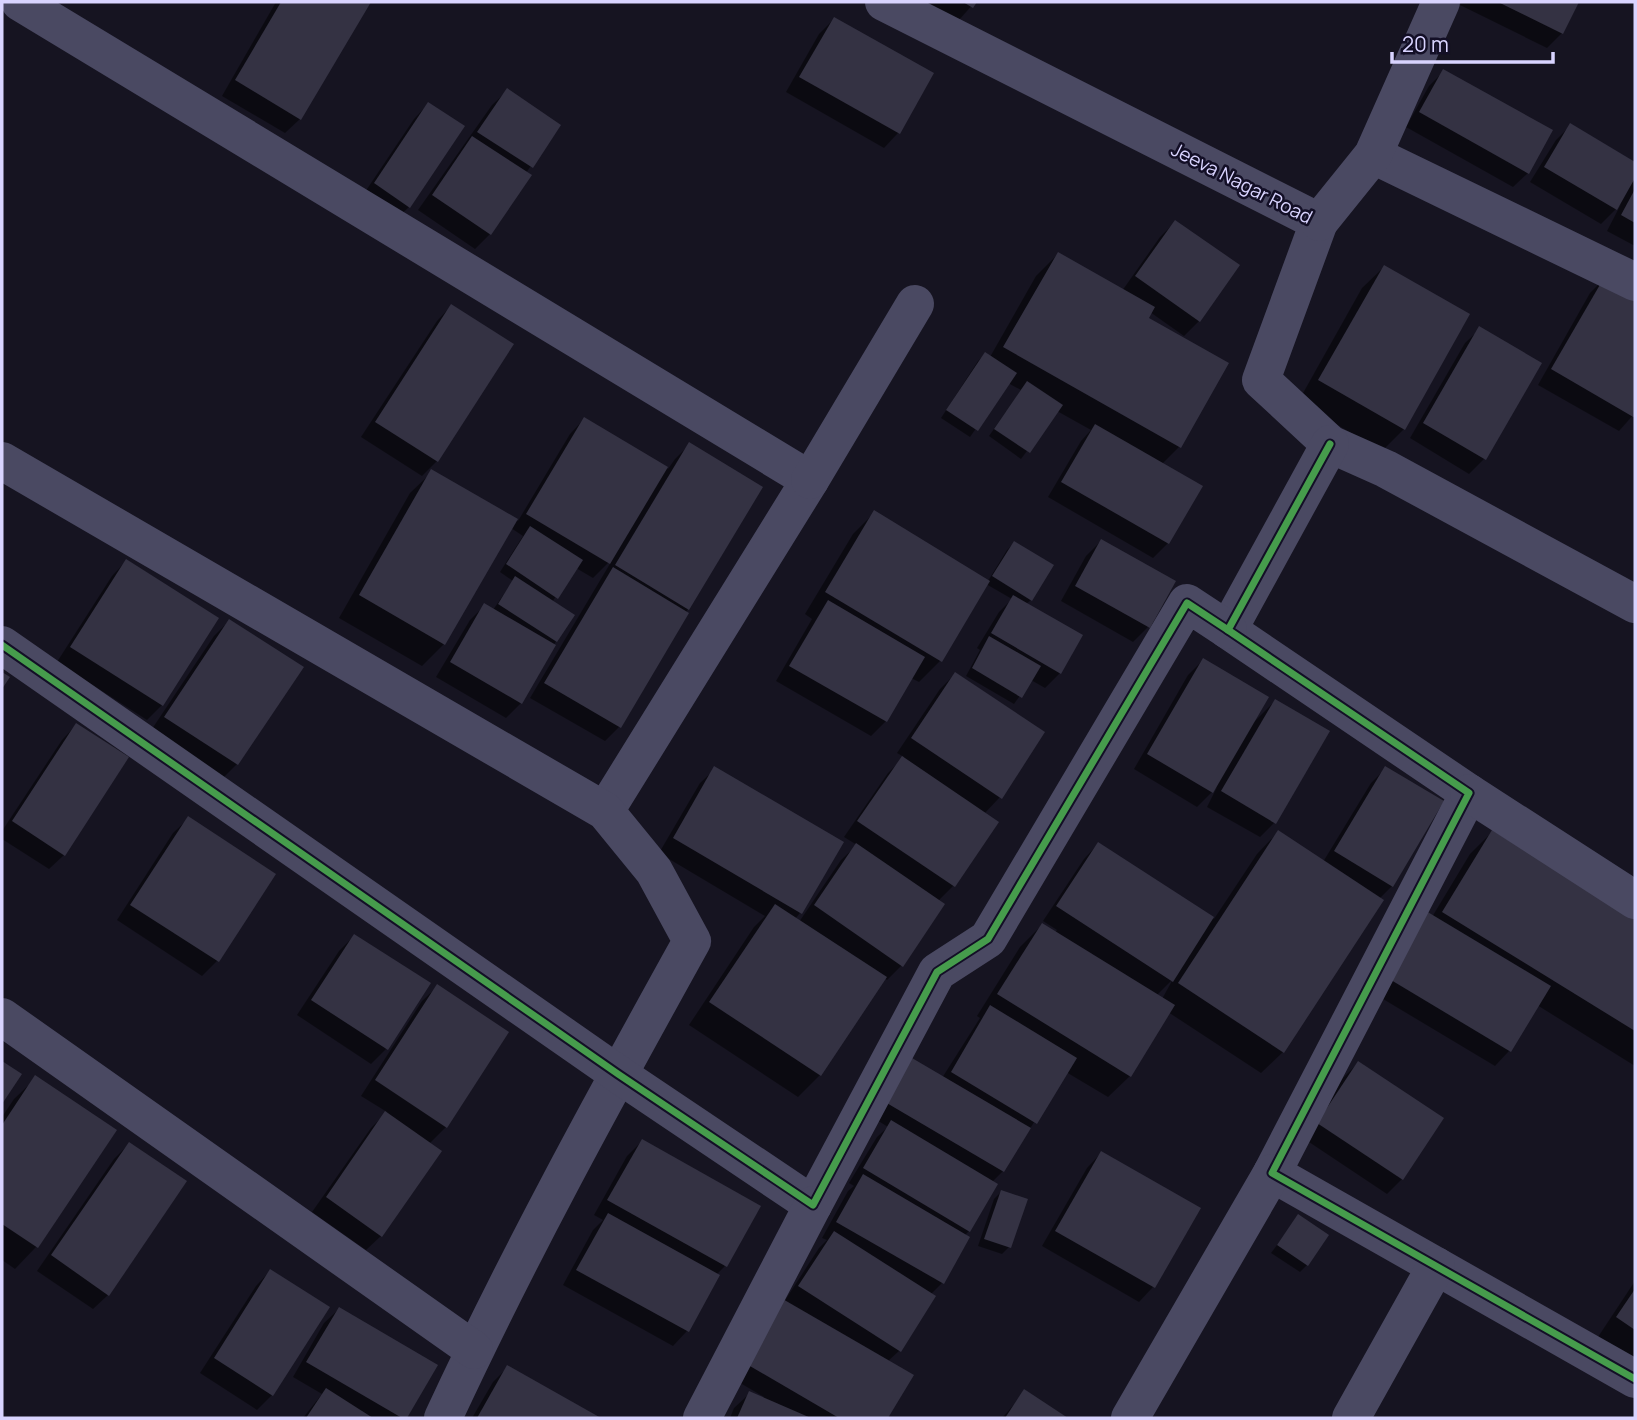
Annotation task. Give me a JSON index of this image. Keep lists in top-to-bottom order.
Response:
{
  "streets": {
    "street": ["Jeeva Nagar Road"]
  },
  "scale_bar": "20 m"
}
